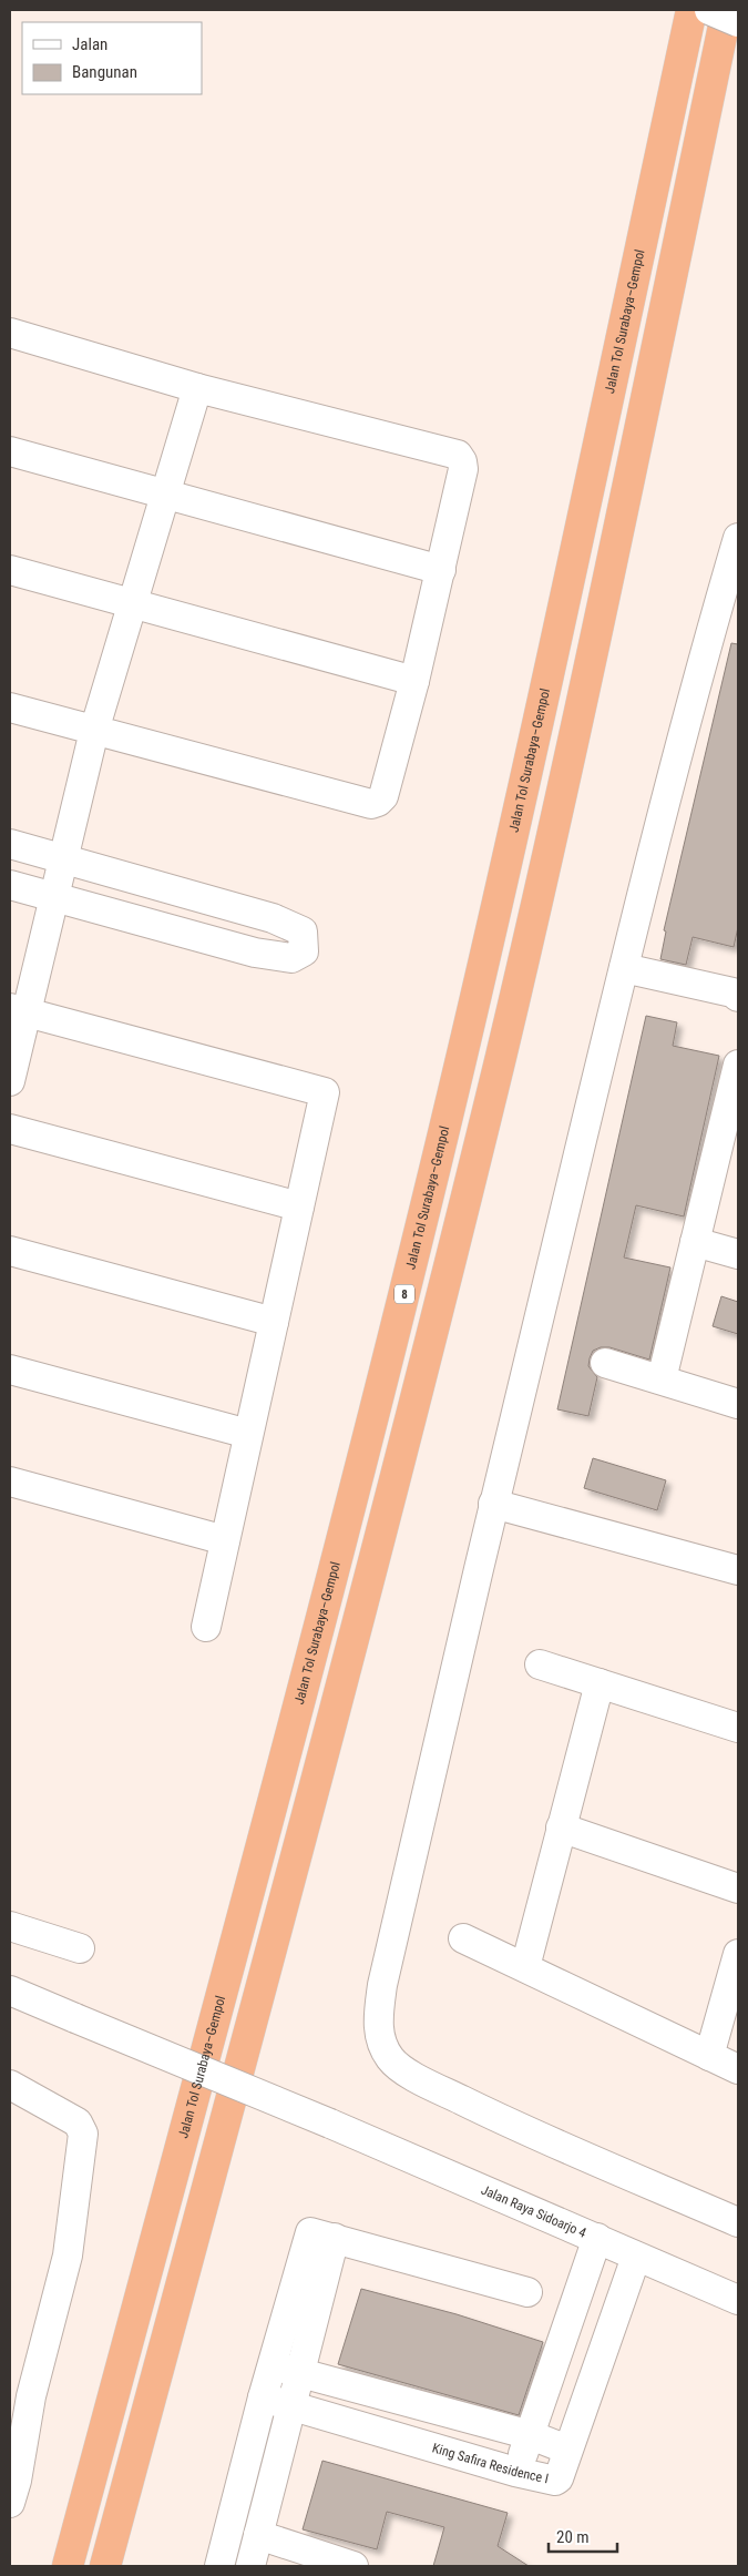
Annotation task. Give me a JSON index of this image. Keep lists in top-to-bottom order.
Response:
{
  "streets": {
    "highway": ["Jalan Tol Surabaya–Gempol", "8"],
    "street": ["Jalan Raya Sidoarjo 4", "King Safira Residence I"]
  },
  "crossings": [
    ["Jalan Raya Sidoarjo 4", "King Safira Residence I"]
  ],
  "legend": ["Jalan", "Bangunan"],
  "scale_bar": "20 m"
}
